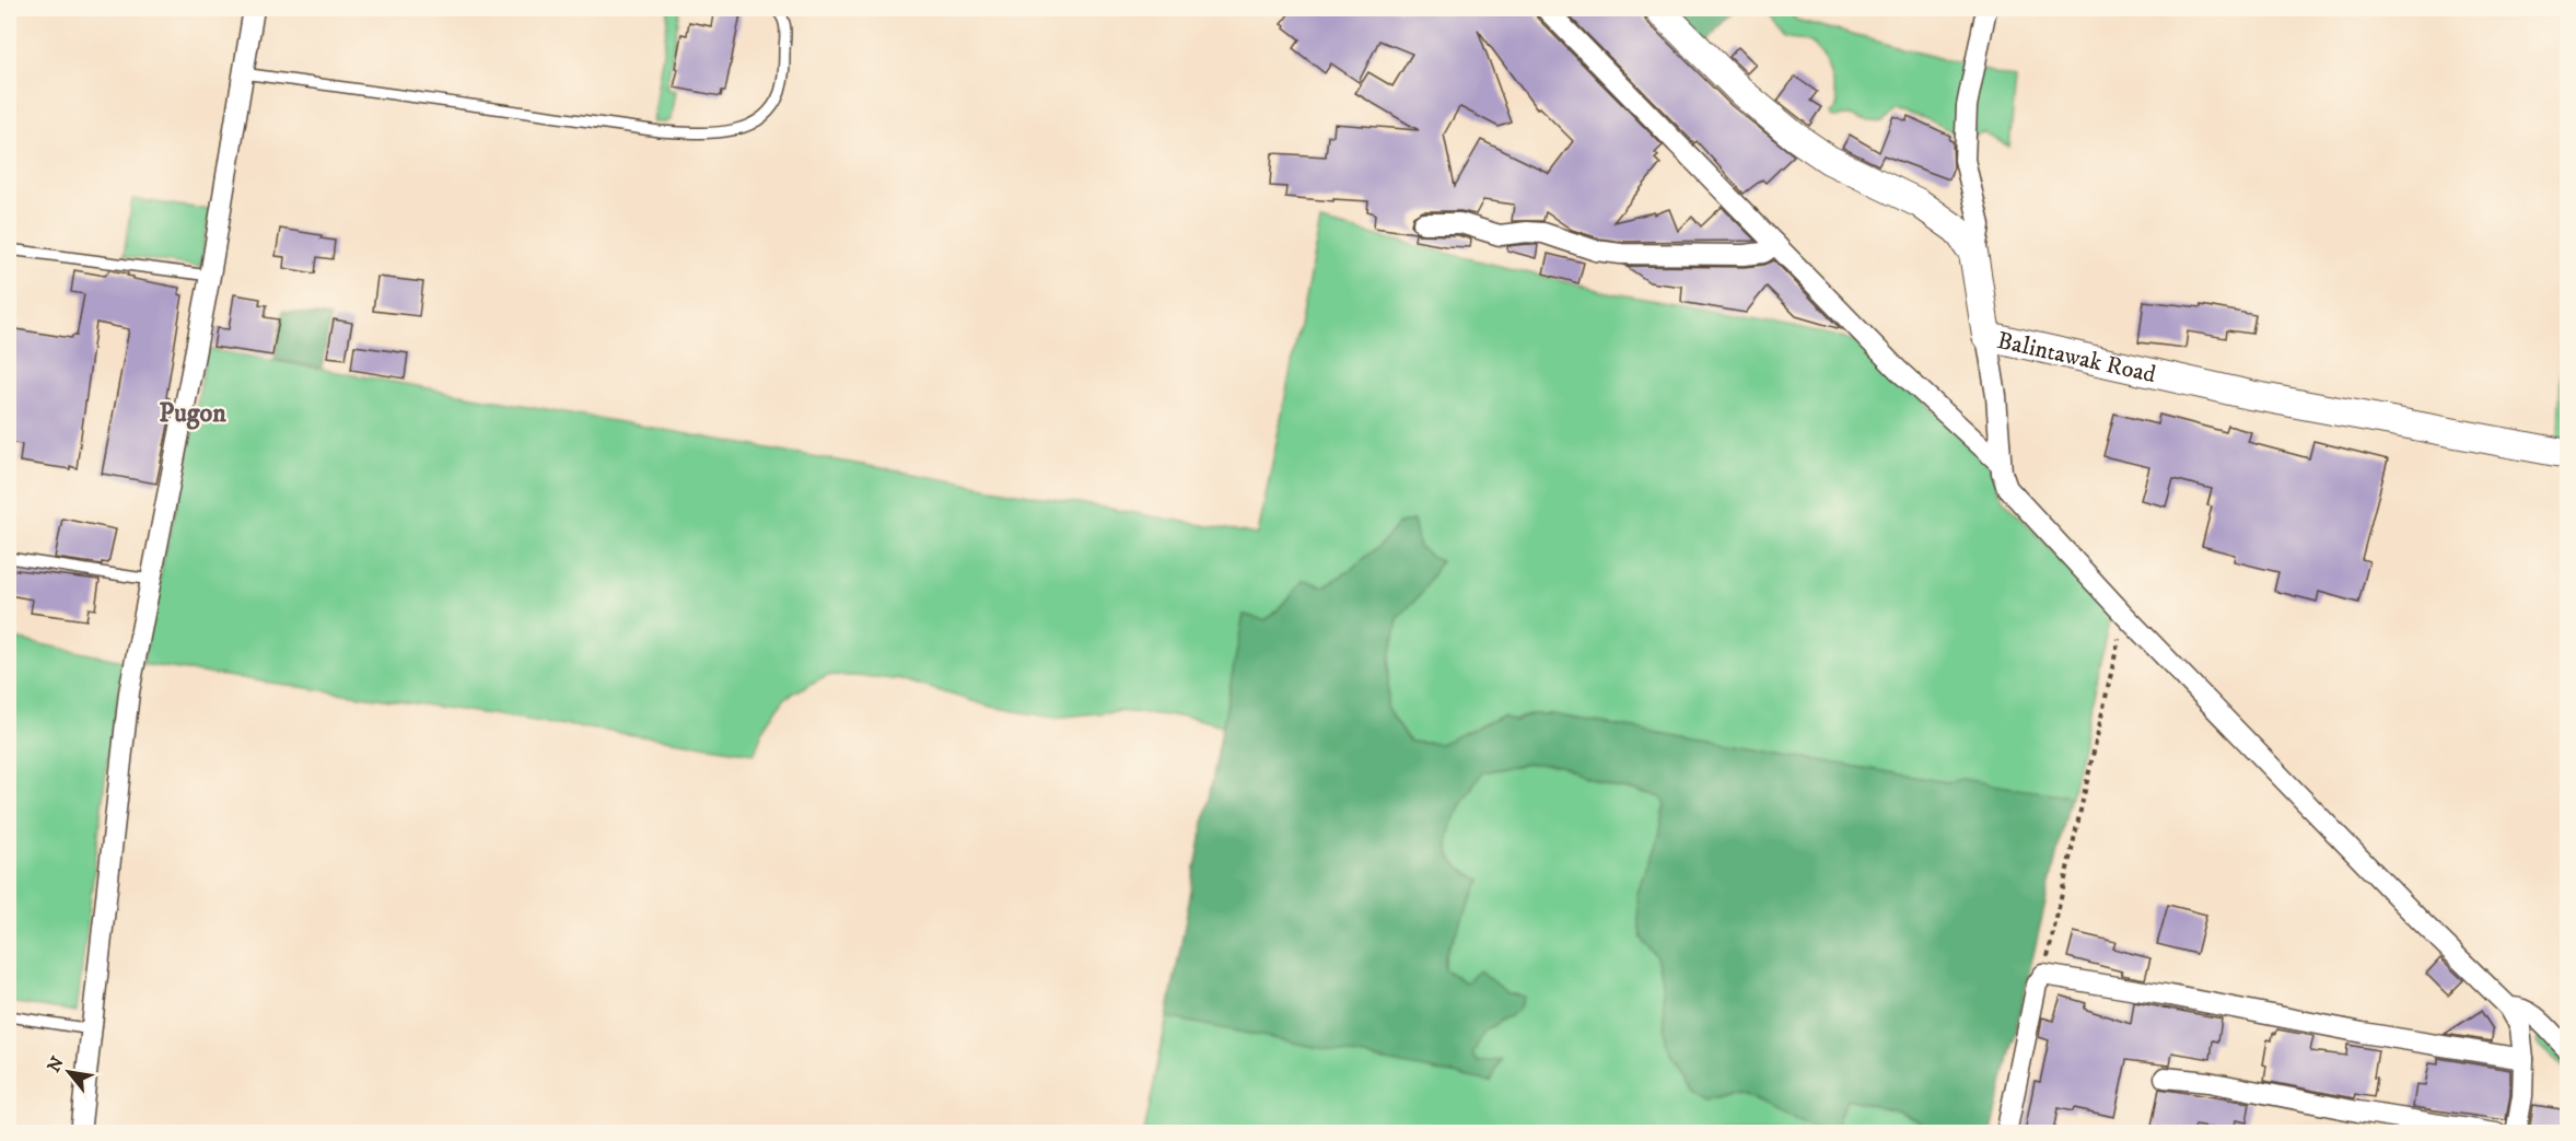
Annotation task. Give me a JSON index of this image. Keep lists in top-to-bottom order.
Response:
{
  "streets": {
    "street": ["Balintawak Road"]
  },
  "districts": ["Pugon"],
  "north": "top left"
}
